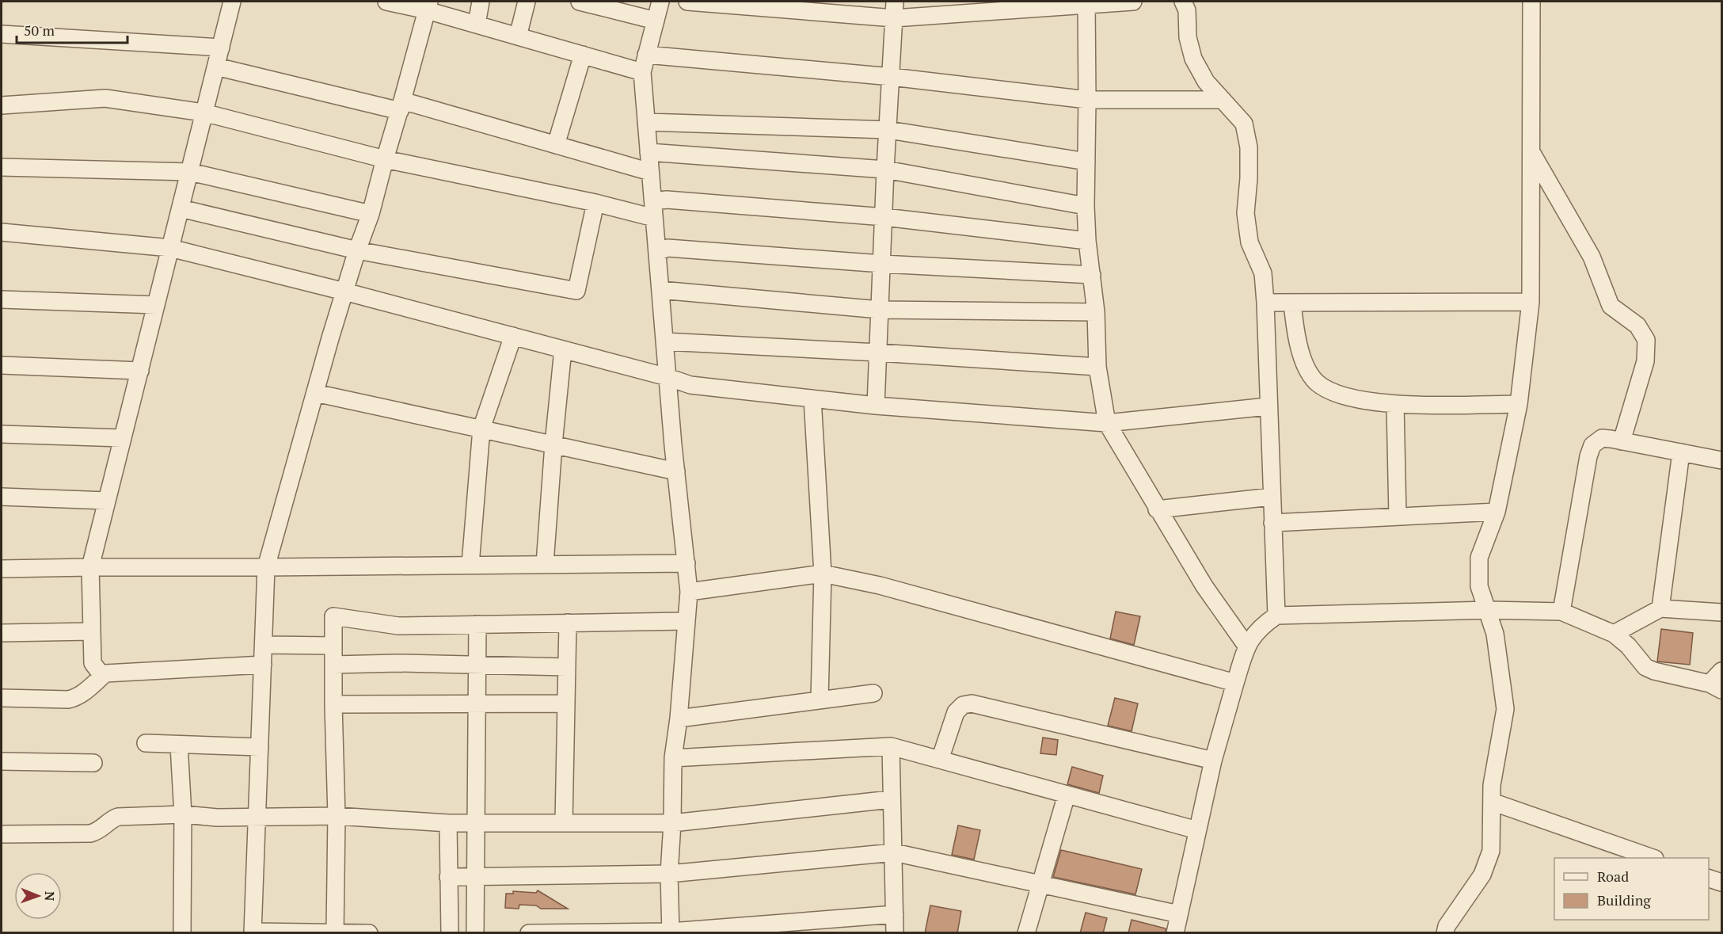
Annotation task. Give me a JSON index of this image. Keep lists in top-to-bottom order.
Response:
{
  "legend": ["Road", "Building"],
  "scale_bar": "50 m",
  "north": "right"
}
